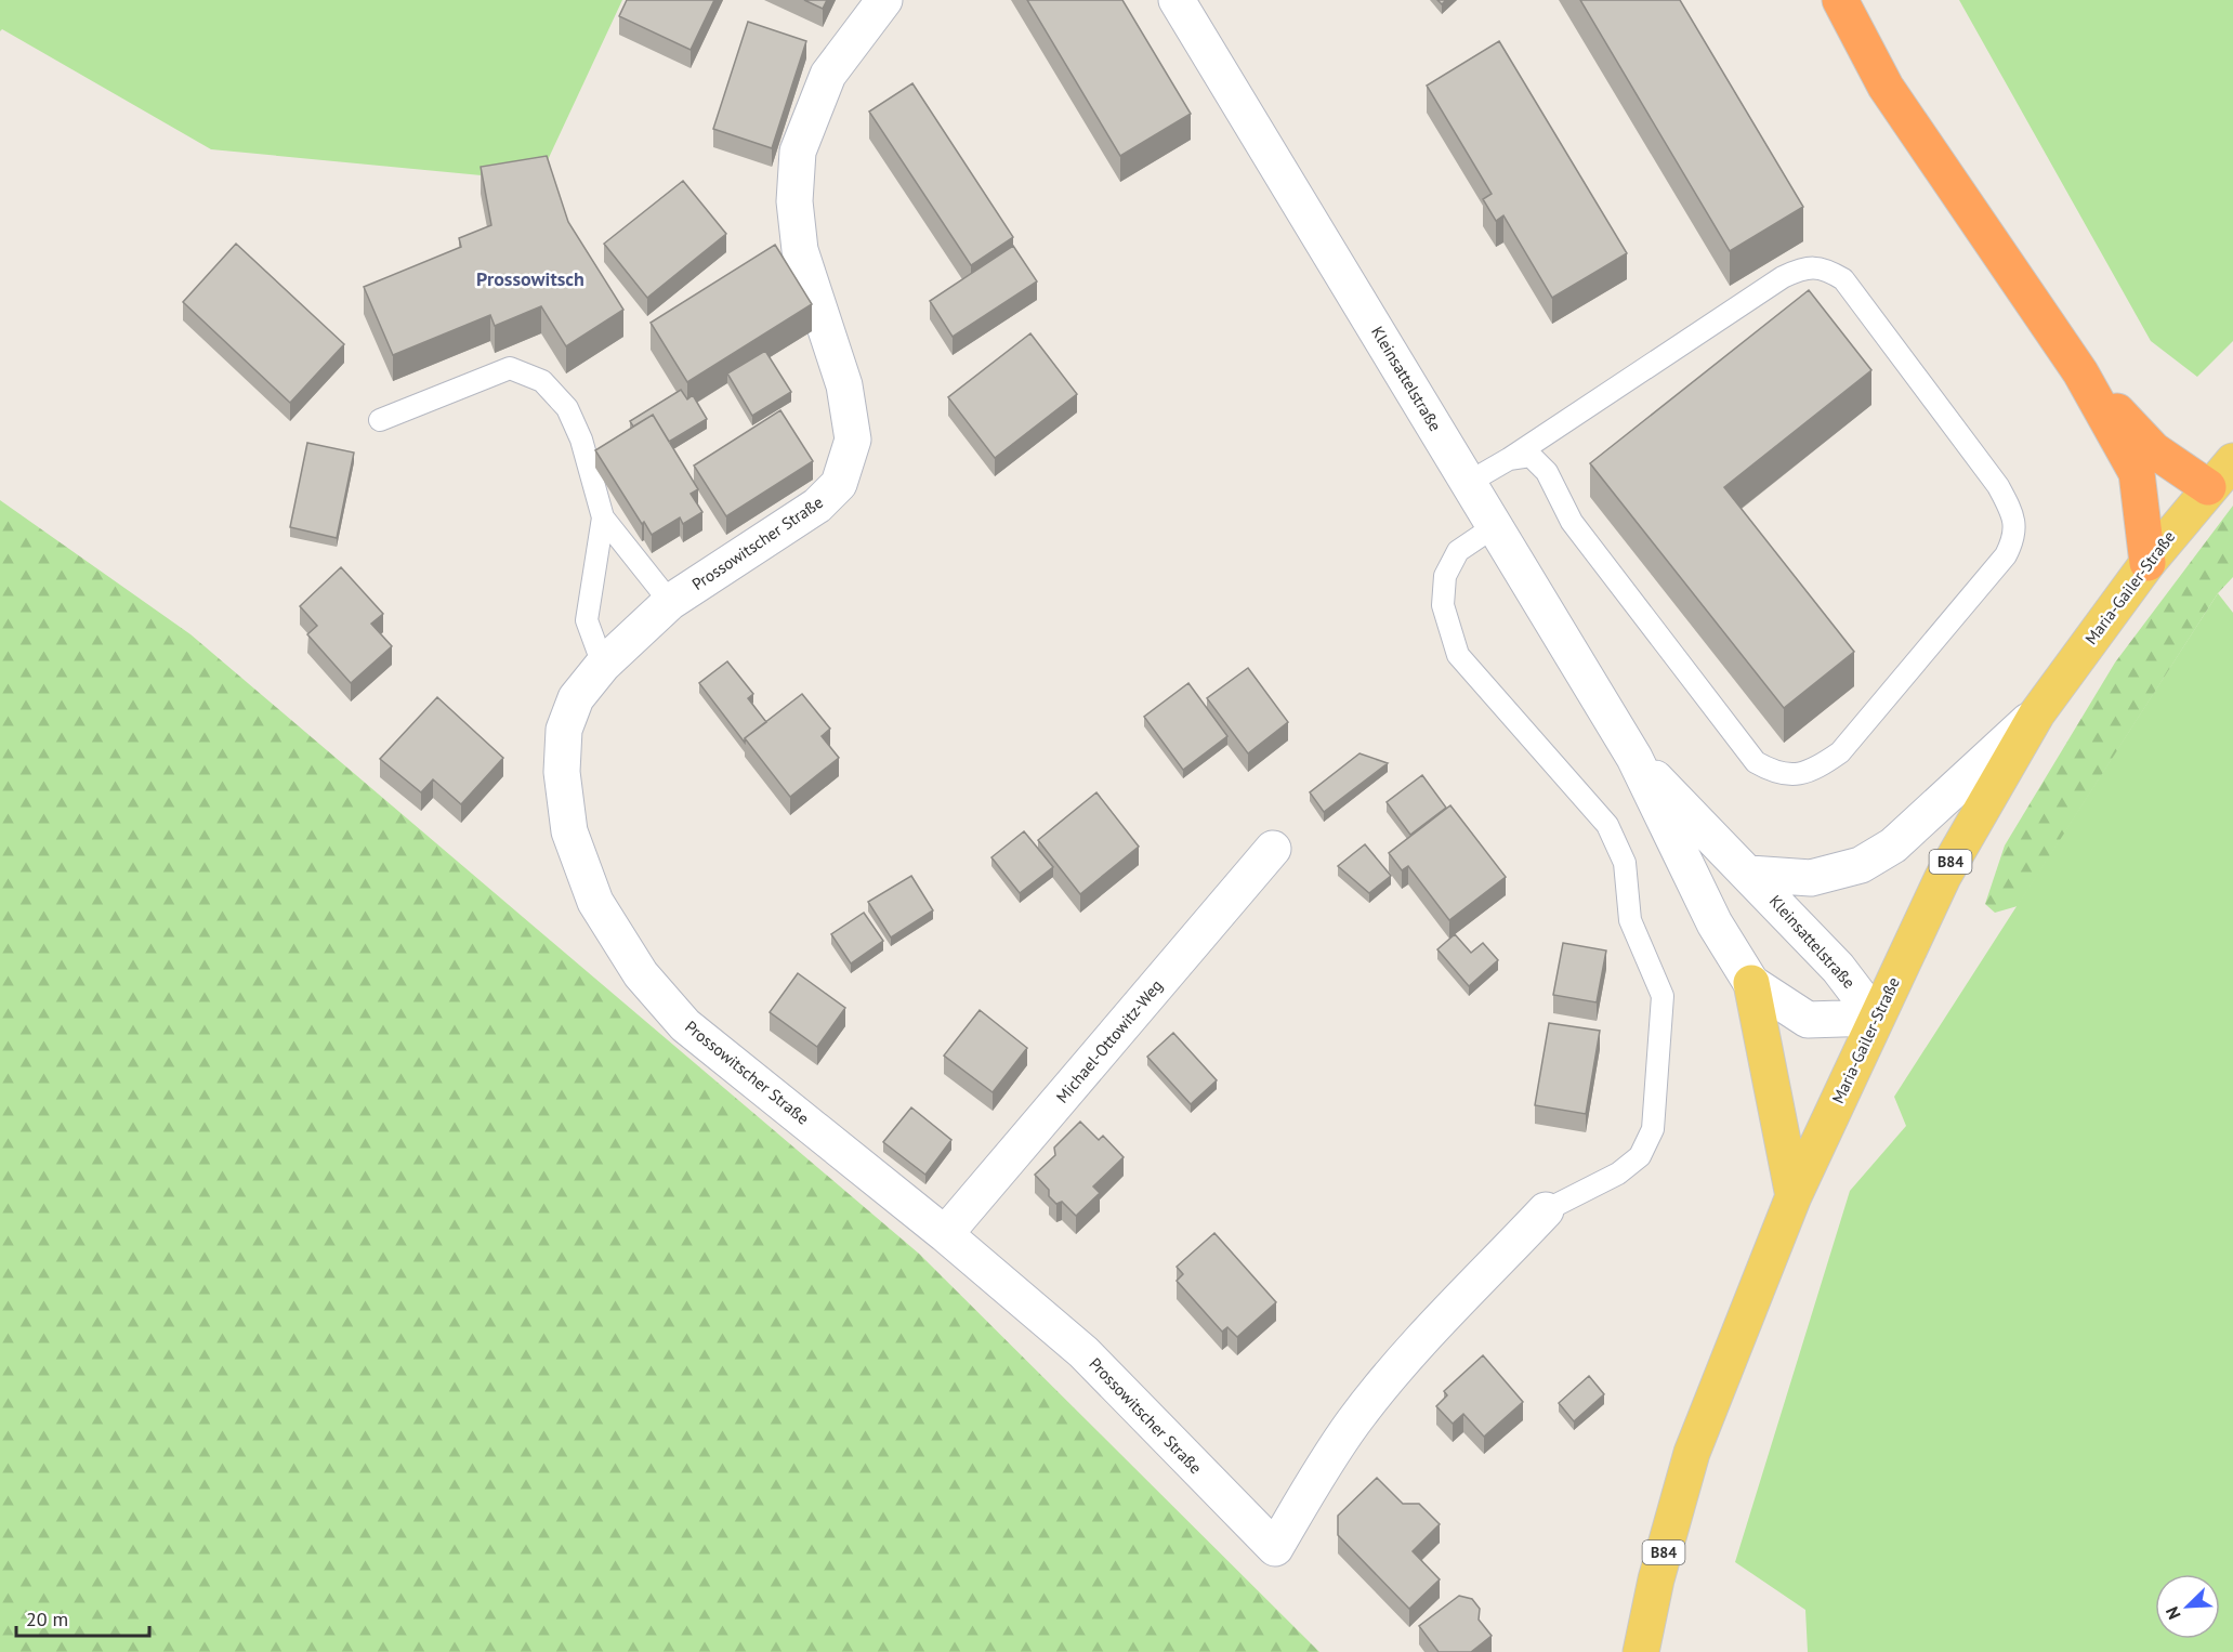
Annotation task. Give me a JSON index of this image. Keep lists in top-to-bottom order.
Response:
{
  "streets": {
    "main road": ["Maria-Gailer-Straße", "B84"],
    "street": ["Kleinsattelstraße", "Prossowitscher Straße", "Michael-Ottowitz-Weg"]
  },
  "crossings": [
    ["Kleinsattelstraße", "Maria-Gailer-Straße"],
    ["Prossowitscher Straße", "Michael-Ottowitz-Weg"],
    ["Maria-Gailer-Straße", "B84"]
  ],
  "districts": ["Prossowitsch"],
  "scale_bar": "20 m",
  "north": "bottom left"
}
